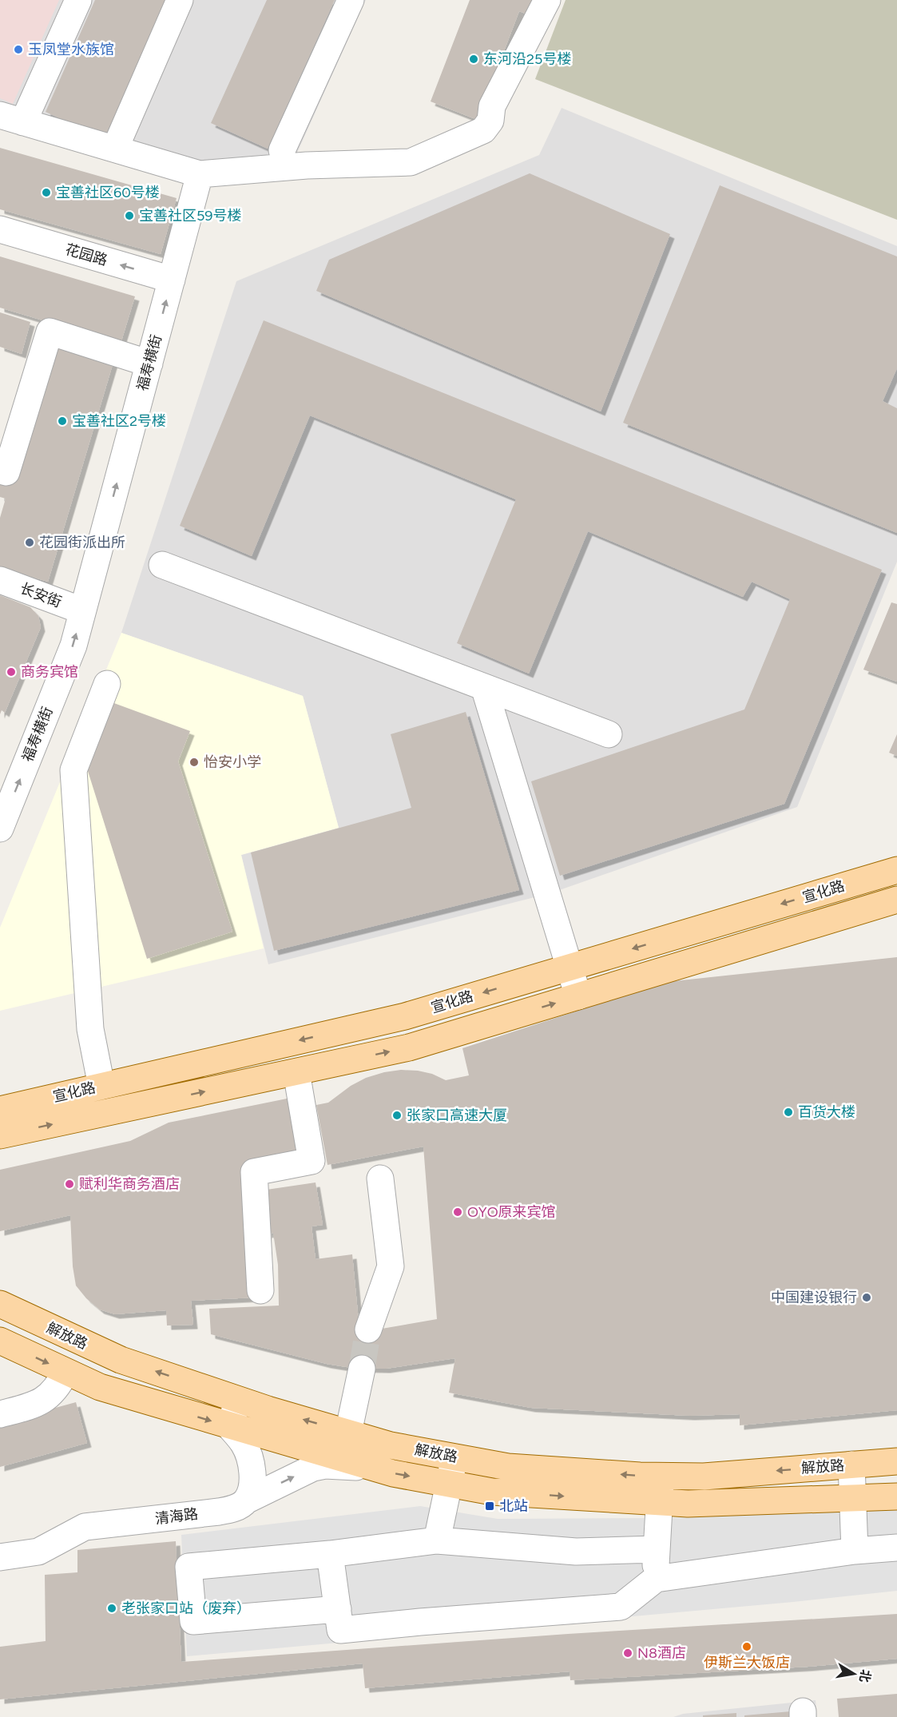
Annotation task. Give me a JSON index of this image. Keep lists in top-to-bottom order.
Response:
{
  "streets": {
    "main road": ["宣化路", "解放路"],
    "street": [
      "花园路",
      "福寿横街",
      "长安街",
      "清海路"
    ]
  },
  "crossings": [
    ["花园路", "福寿横街"],
    ["福寿横街", "长安街"],
    ["解放路", "清海路"]
  ],
  "places": {
    "other": [
      "玉凤堂水族馆",
      "东河沿25号楼",
      "宝善社区60号楼",
      "宝善社区59号楼",
      "宝善社区2号楼",
      "花园街派出所",
      "商务宾馆",
      "怡安小学",
      "百货大楼",
      "张家口高速大厦",
      "赋利华商务酒店",
      "OYO原来宾馆",
      "中国建设银行",
      "老张家口站（废弃）",
      "伊斯兰大饭店",
      "N8酒店"
    ],
    "transit": ["北站"]
  },
  "north": "right"
}
